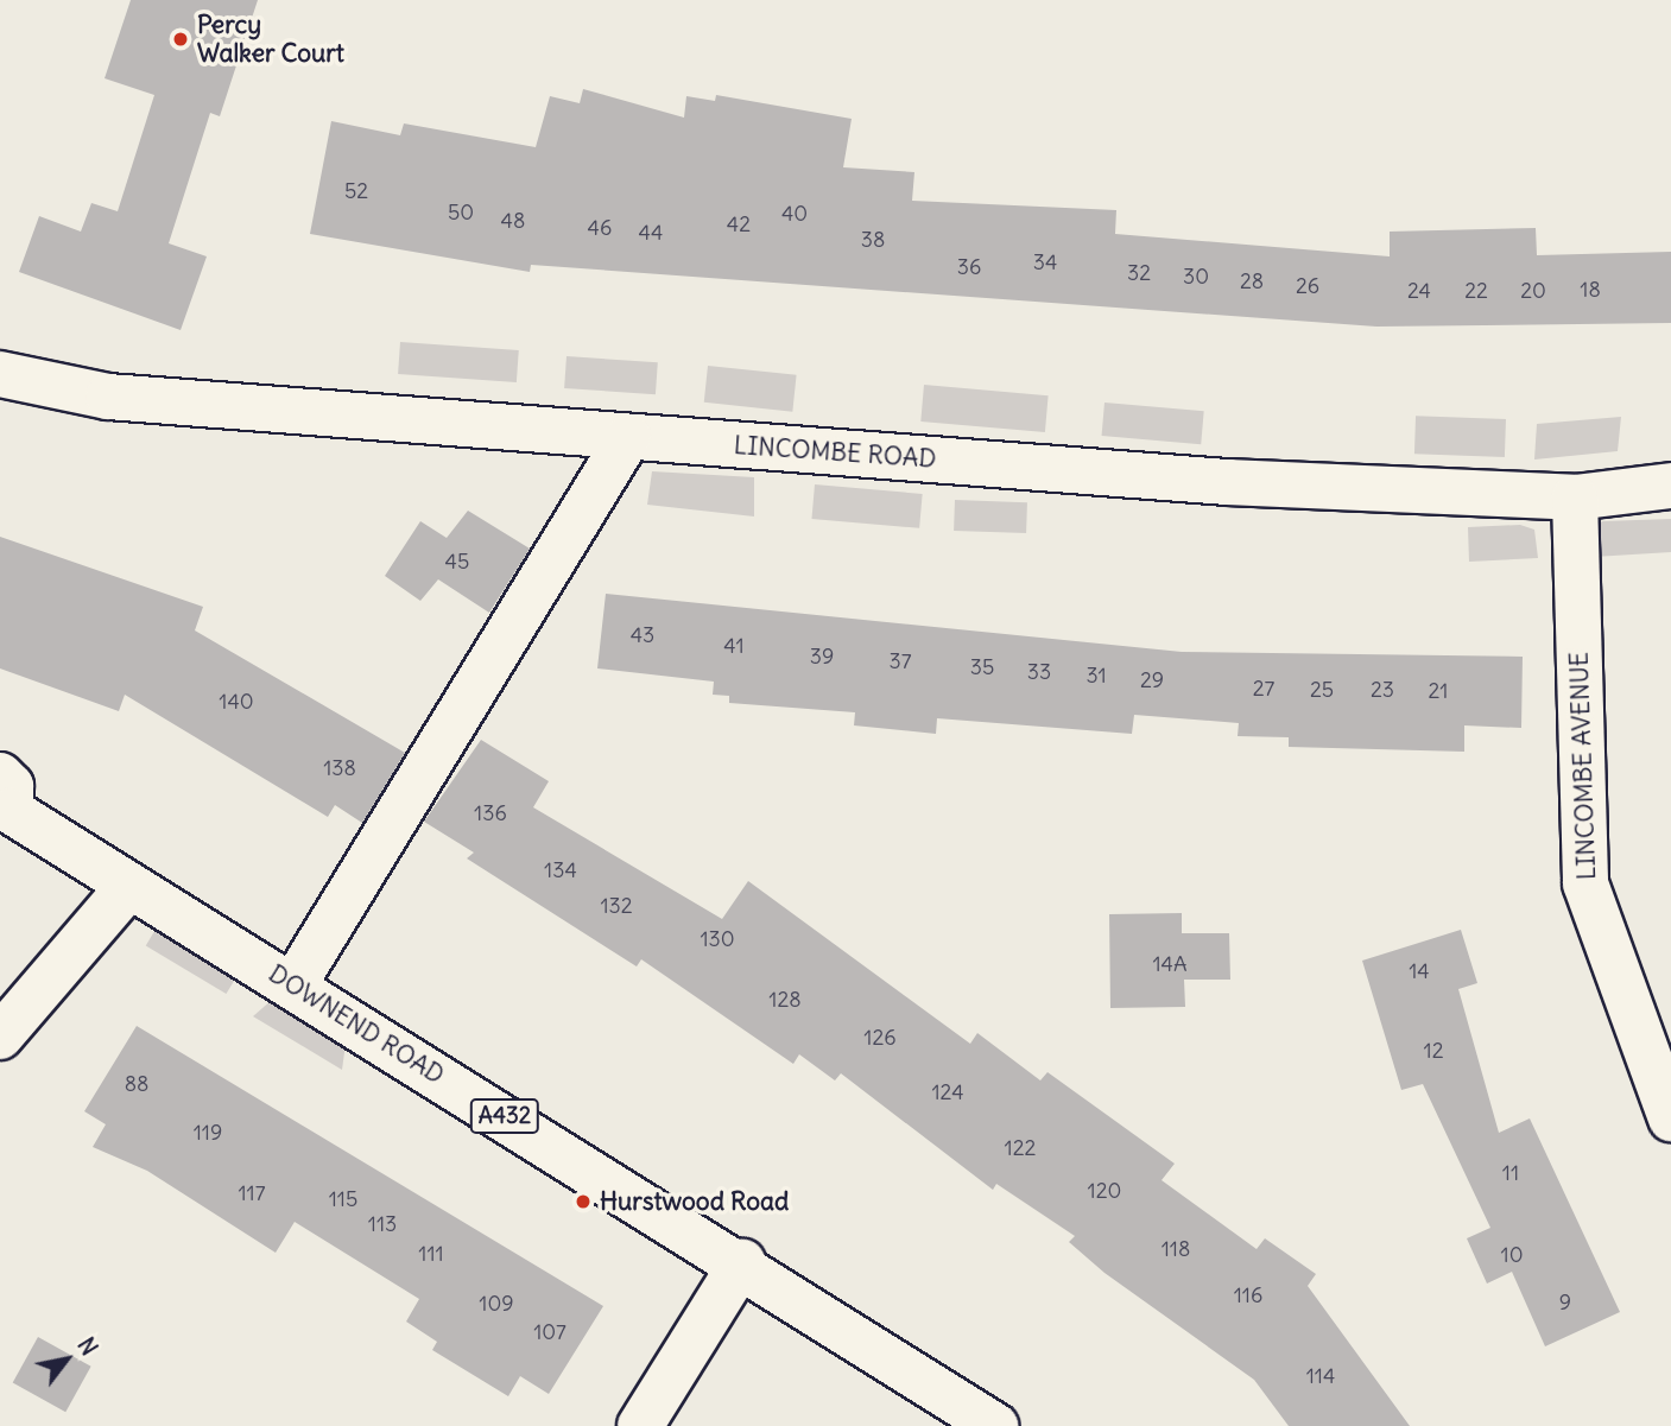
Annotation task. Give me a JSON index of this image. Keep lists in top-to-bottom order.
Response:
{
  "streets": {
    "street": [
      "LINCOMBE ROAD",
      "LINCOMBE AVENUE",
      "DOWNEND ROAD",
      "A432"
    ]
  },
  "crossings": [
    ["LINCOMBE ROAD", "LINCOMBE AVENUE"]
  ],
  "places": ["Percy Walker Court", "Hurstwood Road"],
  "house_numbers": [
    "52",
    "50",
    "40",
    "48",
    "42",
    "46",
    "44",
    "38",
    "34",
    "36",
    "32",
    "30",
    "28",
    "26",
    "18",
    "24",
    "22",
    "20",
    "45",
    "43",
    "41",
    "39",
    "37",
    "35",
    "33",
    "31",
    "29",
    "27",
    "25",
    "23",
    "21",
    "140",
    "138",
    "136",
    "134",
    "132",
    "130",
    "14A",
    "14",
    "128",
    "126",
    "12",
    "88",
    "124",
    "119",
    "122",
    "11",
    "120",
    "117",
    "115",
    "113",
    "118",
    "111",
    "10",
    "116",
    "9",
    "109",
    "107",
    "114"
  ],
  "north": "top right"
}
